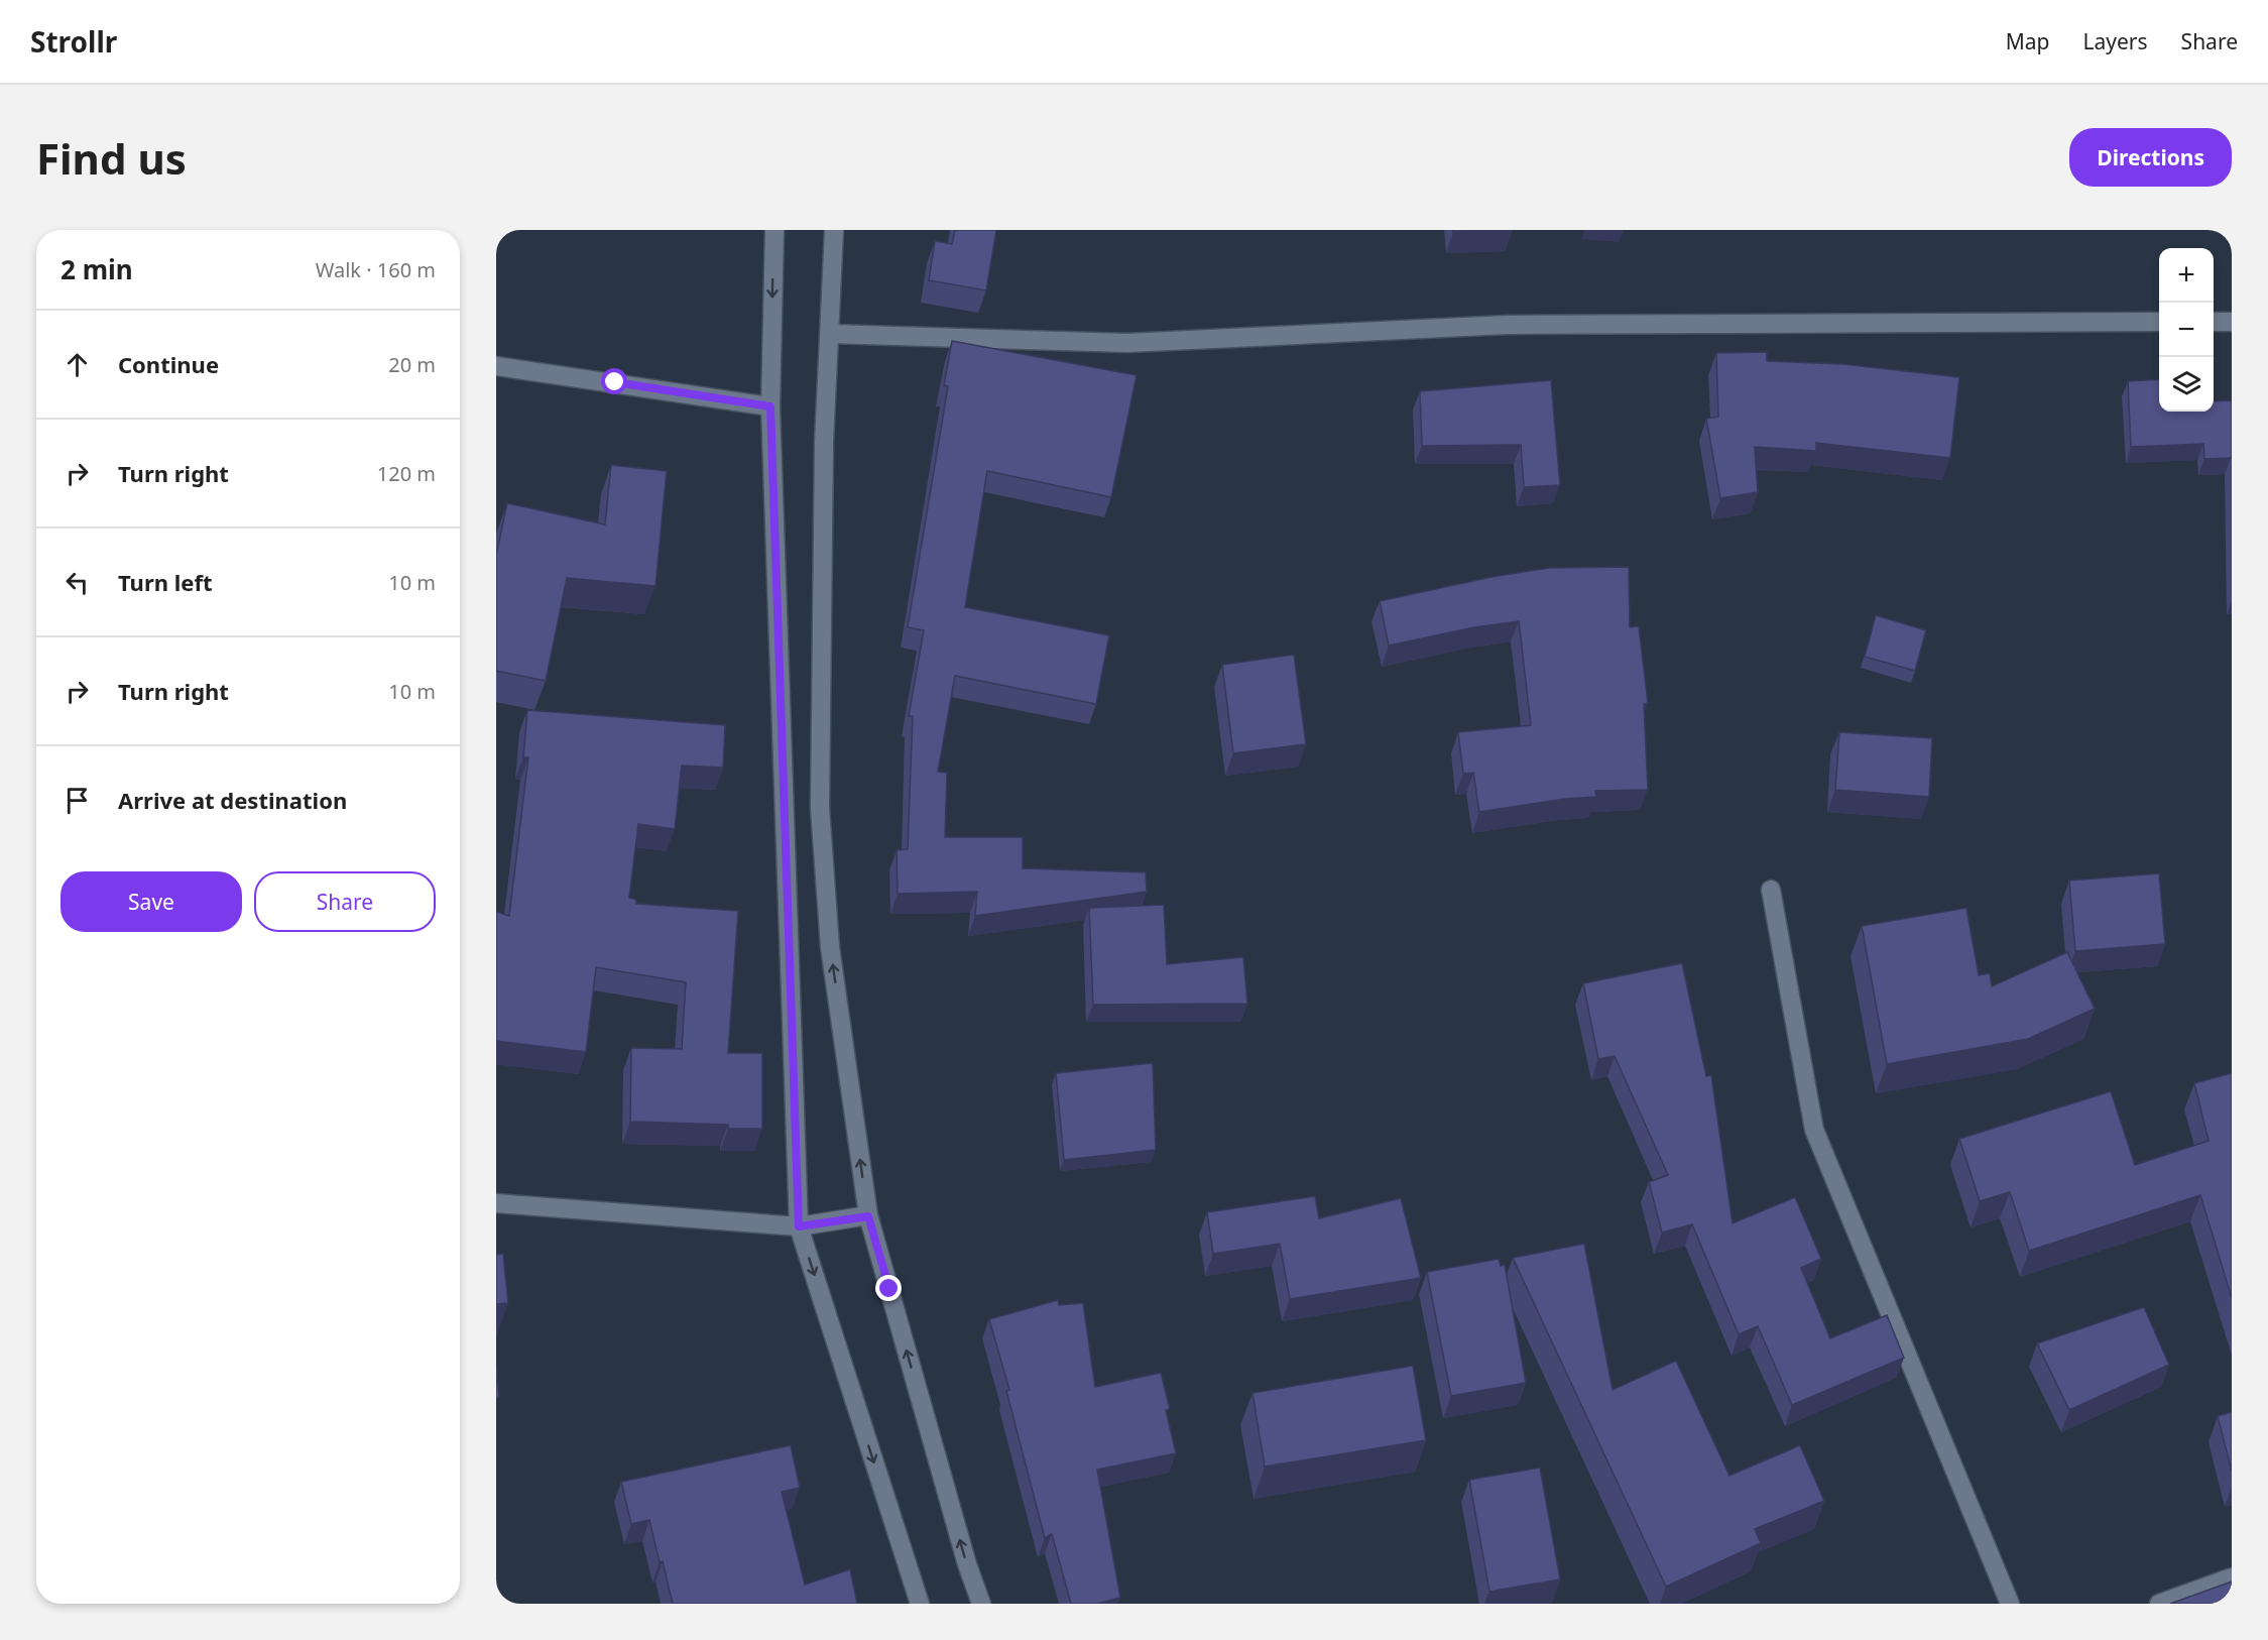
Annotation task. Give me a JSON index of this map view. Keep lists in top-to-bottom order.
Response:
{
  "page": {
    "header": "Strollr",
    "nav": ["Map", "Layers", "Share"],
    "buttons": [
      "Directions",
      ["Save", "Share"]
    ],
    "title": "Find us",
    "heading": ["2 min", "Walk · 160 m"],
    "map_buttons": ["+", "−"],
    "list": [
      ["Continue", "20 m"],
      ["Turn right", "120 m"],
      ["Turn left", "10 m"],
      ["Turn right", "10 m"],
      "Arrive at destination"
    ]
  }
}
